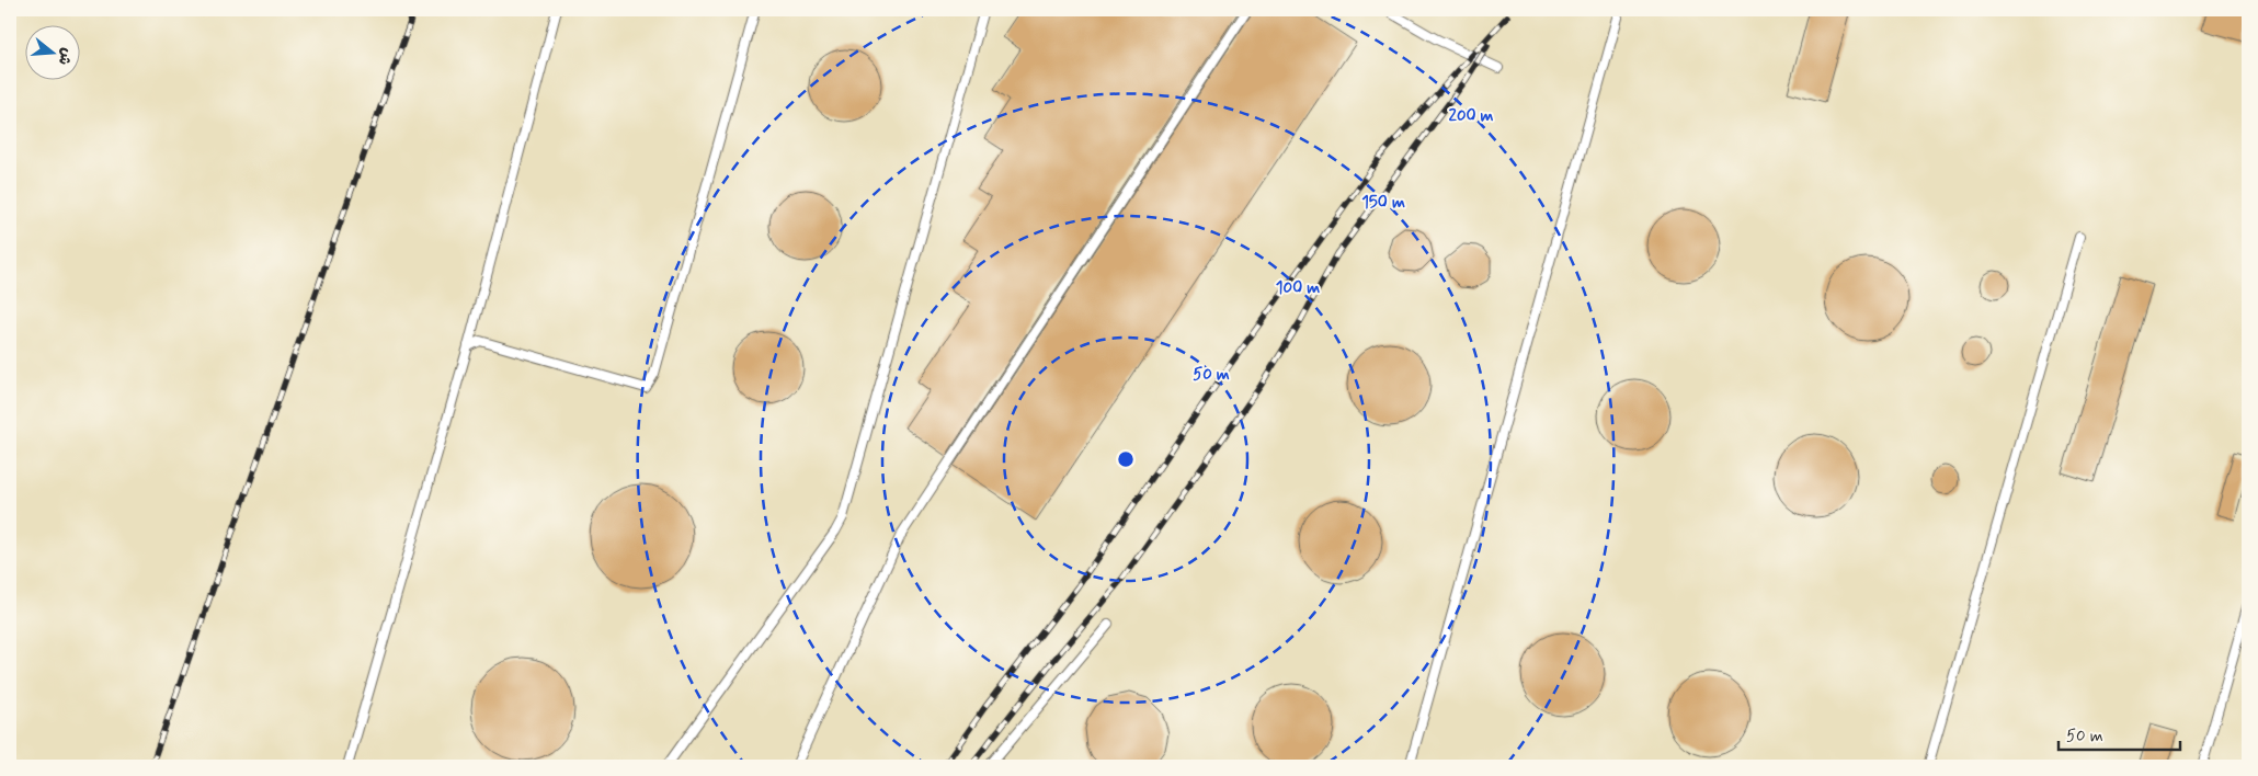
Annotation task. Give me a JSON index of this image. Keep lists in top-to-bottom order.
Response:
{
  "scale_bar": "50 m",
  "north": "right",
  "rings": [
    "200 m",
    "150 m",
    "100 m",
    "50 m"
  ]
}
